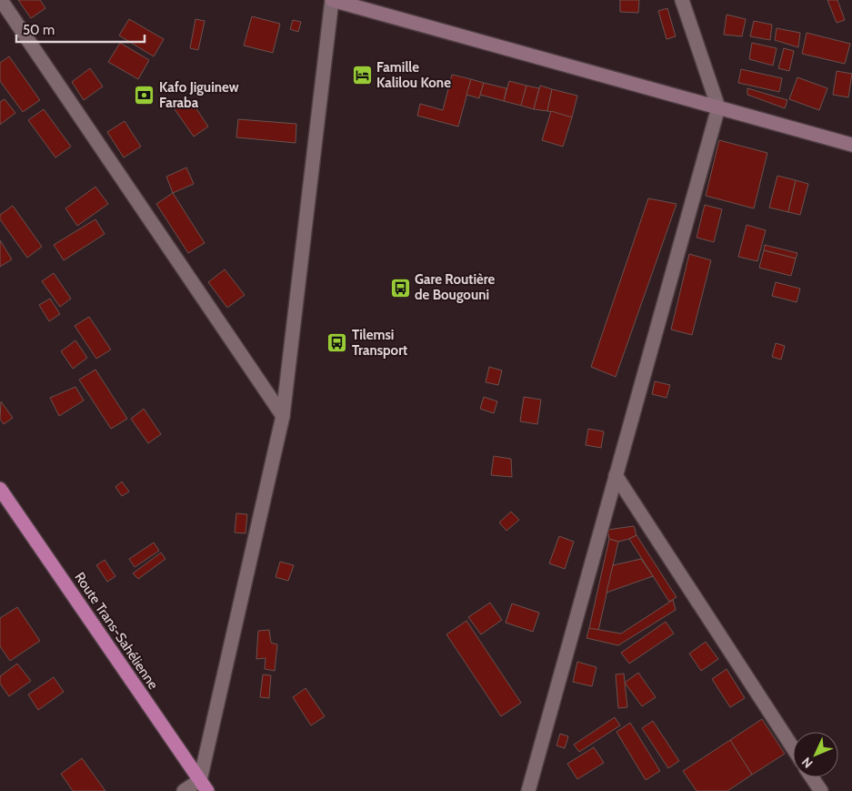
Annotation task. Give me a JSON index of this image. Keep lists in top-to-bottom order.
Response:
{
  "streets": {
    "highway": ["Route Trans-Sahélienne"]
  },
  "places": {
    "hotel": ["Famille Kalilou Kone"],
    "bank": ["Kafo Jiguinew Faraba"],
    "bus stop": ["Gare Routière de Bougouni", "Tilemsi Transport"]
  },
  "scale_bar": "50 m",
  "north": "bottom left"
}
